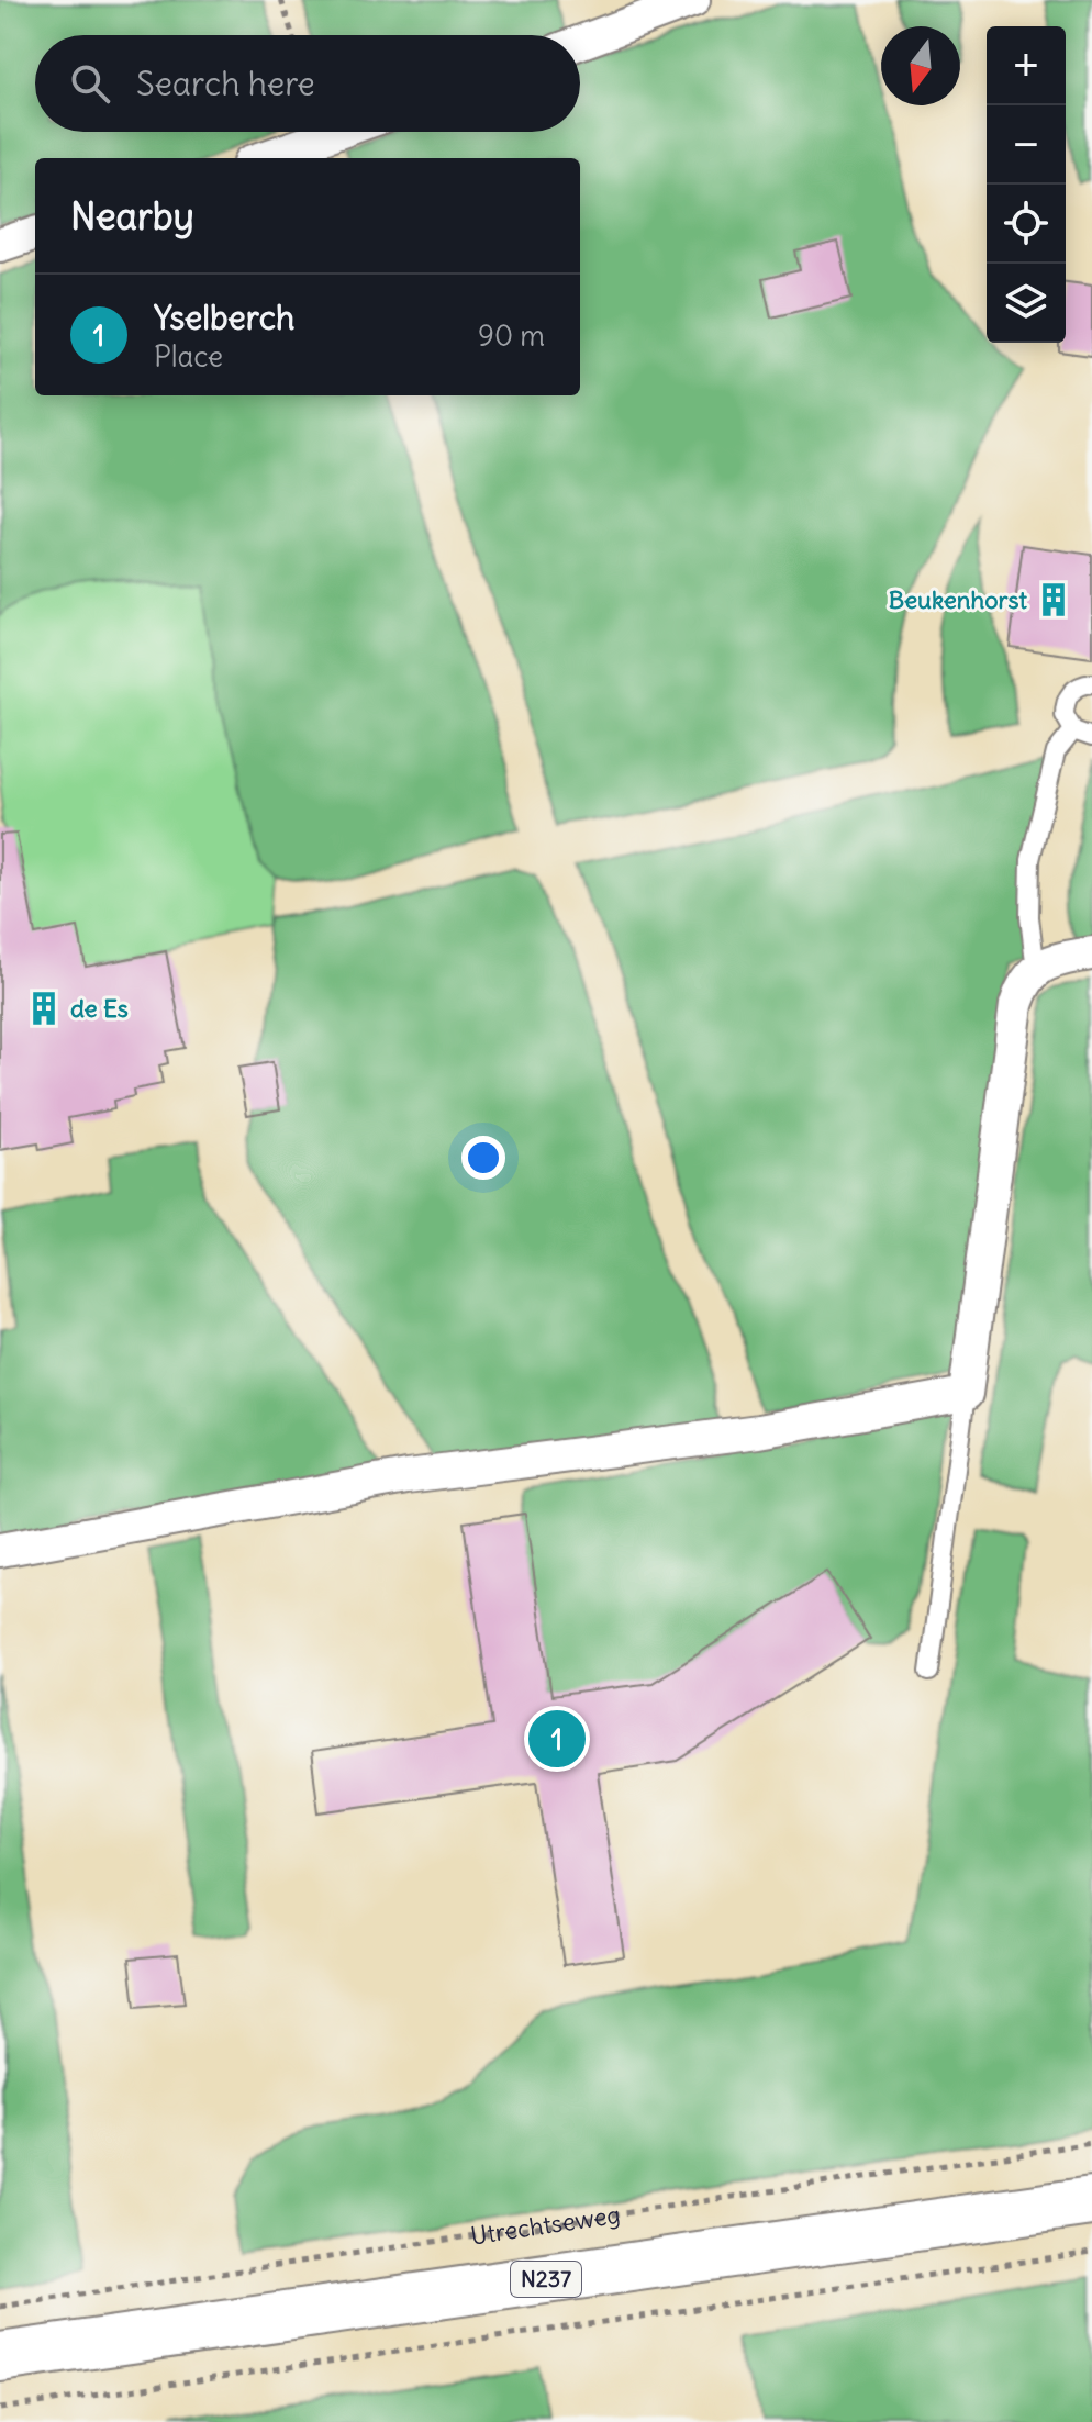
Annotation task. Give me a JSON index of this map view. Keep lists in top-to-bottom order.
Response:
{
  "streets": {
    "main road": ["N237"],
    "path": ["Utrechtseweg"]
  },
  "places": {
    "building": ["Beukenhorst", "de Es"]
  },
  "north": "bottom",
  "page": {
    "map_buttons": ["+", "−"],
    "search": "Search here",
    "heading": "Nearby",
    "list": [
      {
        "mark": "1",
        "name": "Yselberch",
        "note": "Place",
        "value": "90 m"
      }
    ],
    "pins": "1"
  }
}
